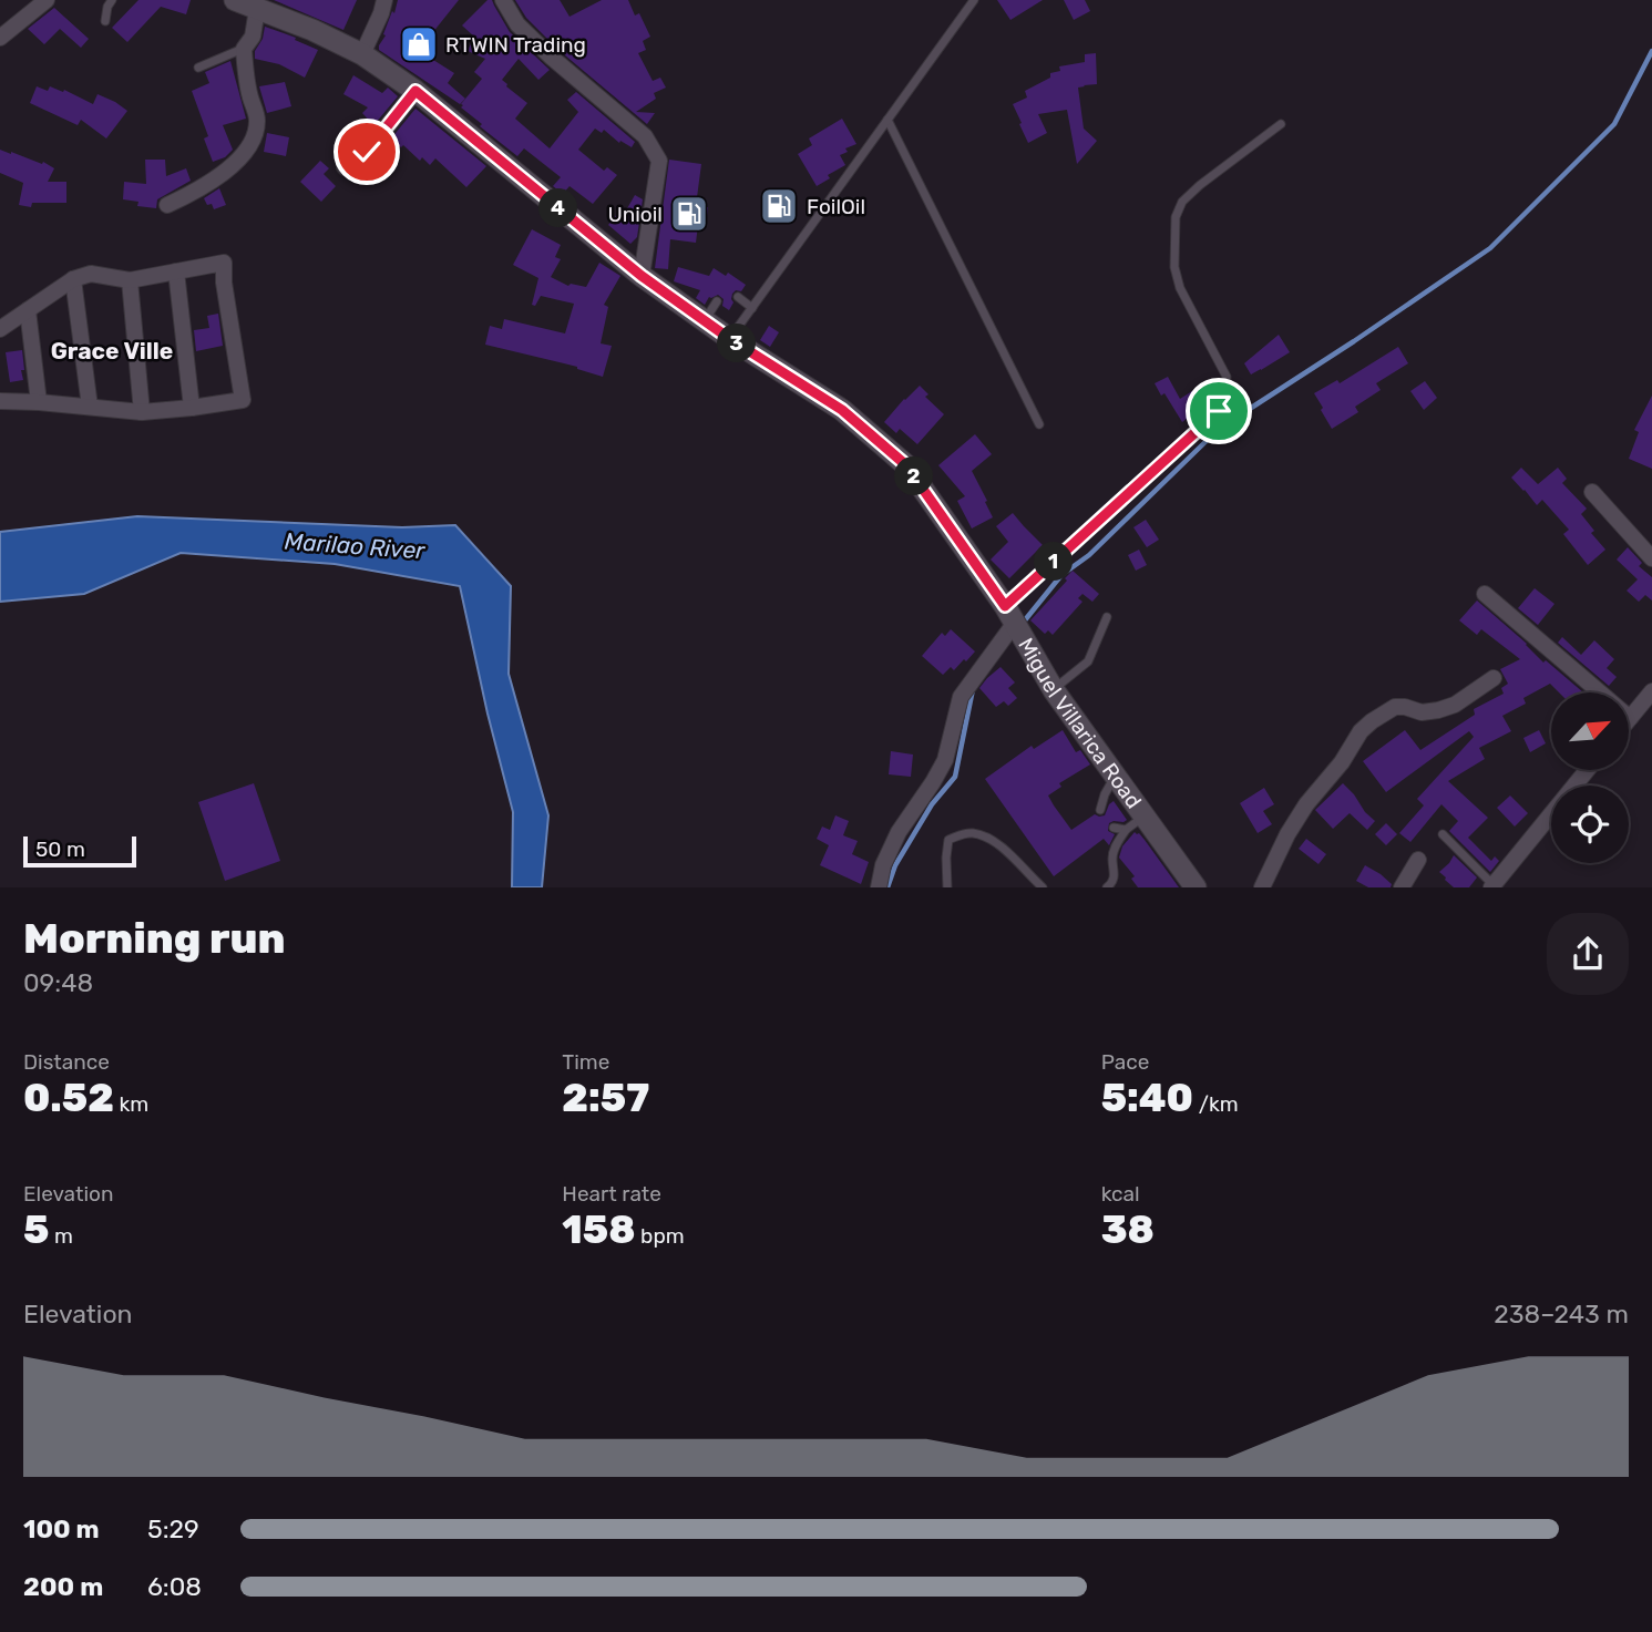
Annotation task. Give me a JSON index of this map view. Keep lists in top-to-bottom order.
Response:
{
  "streets": {
    "main road": ["Miguel Villarica Road"]
  },
  "districts": ["Grace Ville"],
  "water": ["Marilao River"],
  "places": {
    "shop": ["RTWIN Trading"],
    "fuel station": ["FoilOil", "Unioil"]
  },
  "scale_bar": "50 m",
  "north": "top right",
  "page": {
    "pins": [
      "4",
      "3",
      "2",
      "1"
    ],
    "scale": "50 m",
    "heading": ["Morning run", "09:48"],
    "stats": [
      ["Distance", "0.52 km"],
      ["Time", "2:57"],
      ["Pace", "5:40 /km"],
      ["Elevation", "5 m"],
      ["Heart rate", "158 bpm"],
      ["kcal", "38"]
    ],
    "chart": ["Elevation", "238–243 m"],
    "list": [
      {
        "name": "100 m",
        "note": "5:29"
      },
      {
        "name": "200 m",
        "note": "6:08"
      }
    ]
  }
}
